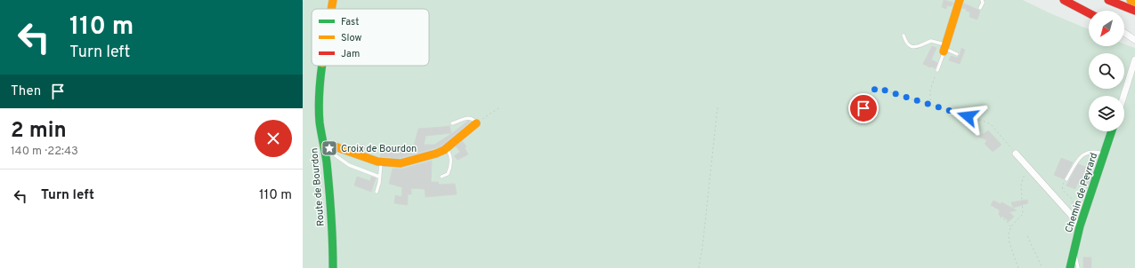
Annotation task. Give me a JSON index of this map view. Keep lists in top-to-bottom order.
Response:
{
  "streets": {
    "main road": ["Route de Bourdon", "Chemin de Peyrard"]
  },
  "places": {
    "place": ["Croix de Bourdon"]
  },
  "legend": ["Fast", "Slow", "Jam"],
  "north": "bottom left",
  "page": {
    "turn": ["110 m", "Turn left"],
    "then": "Then",
    "heading": ["2 min", "140 m · 22:43"],
    "list": [
      {
        "name": "Turn left",
        "value": "110 m"
      }
    ]
  }
}
